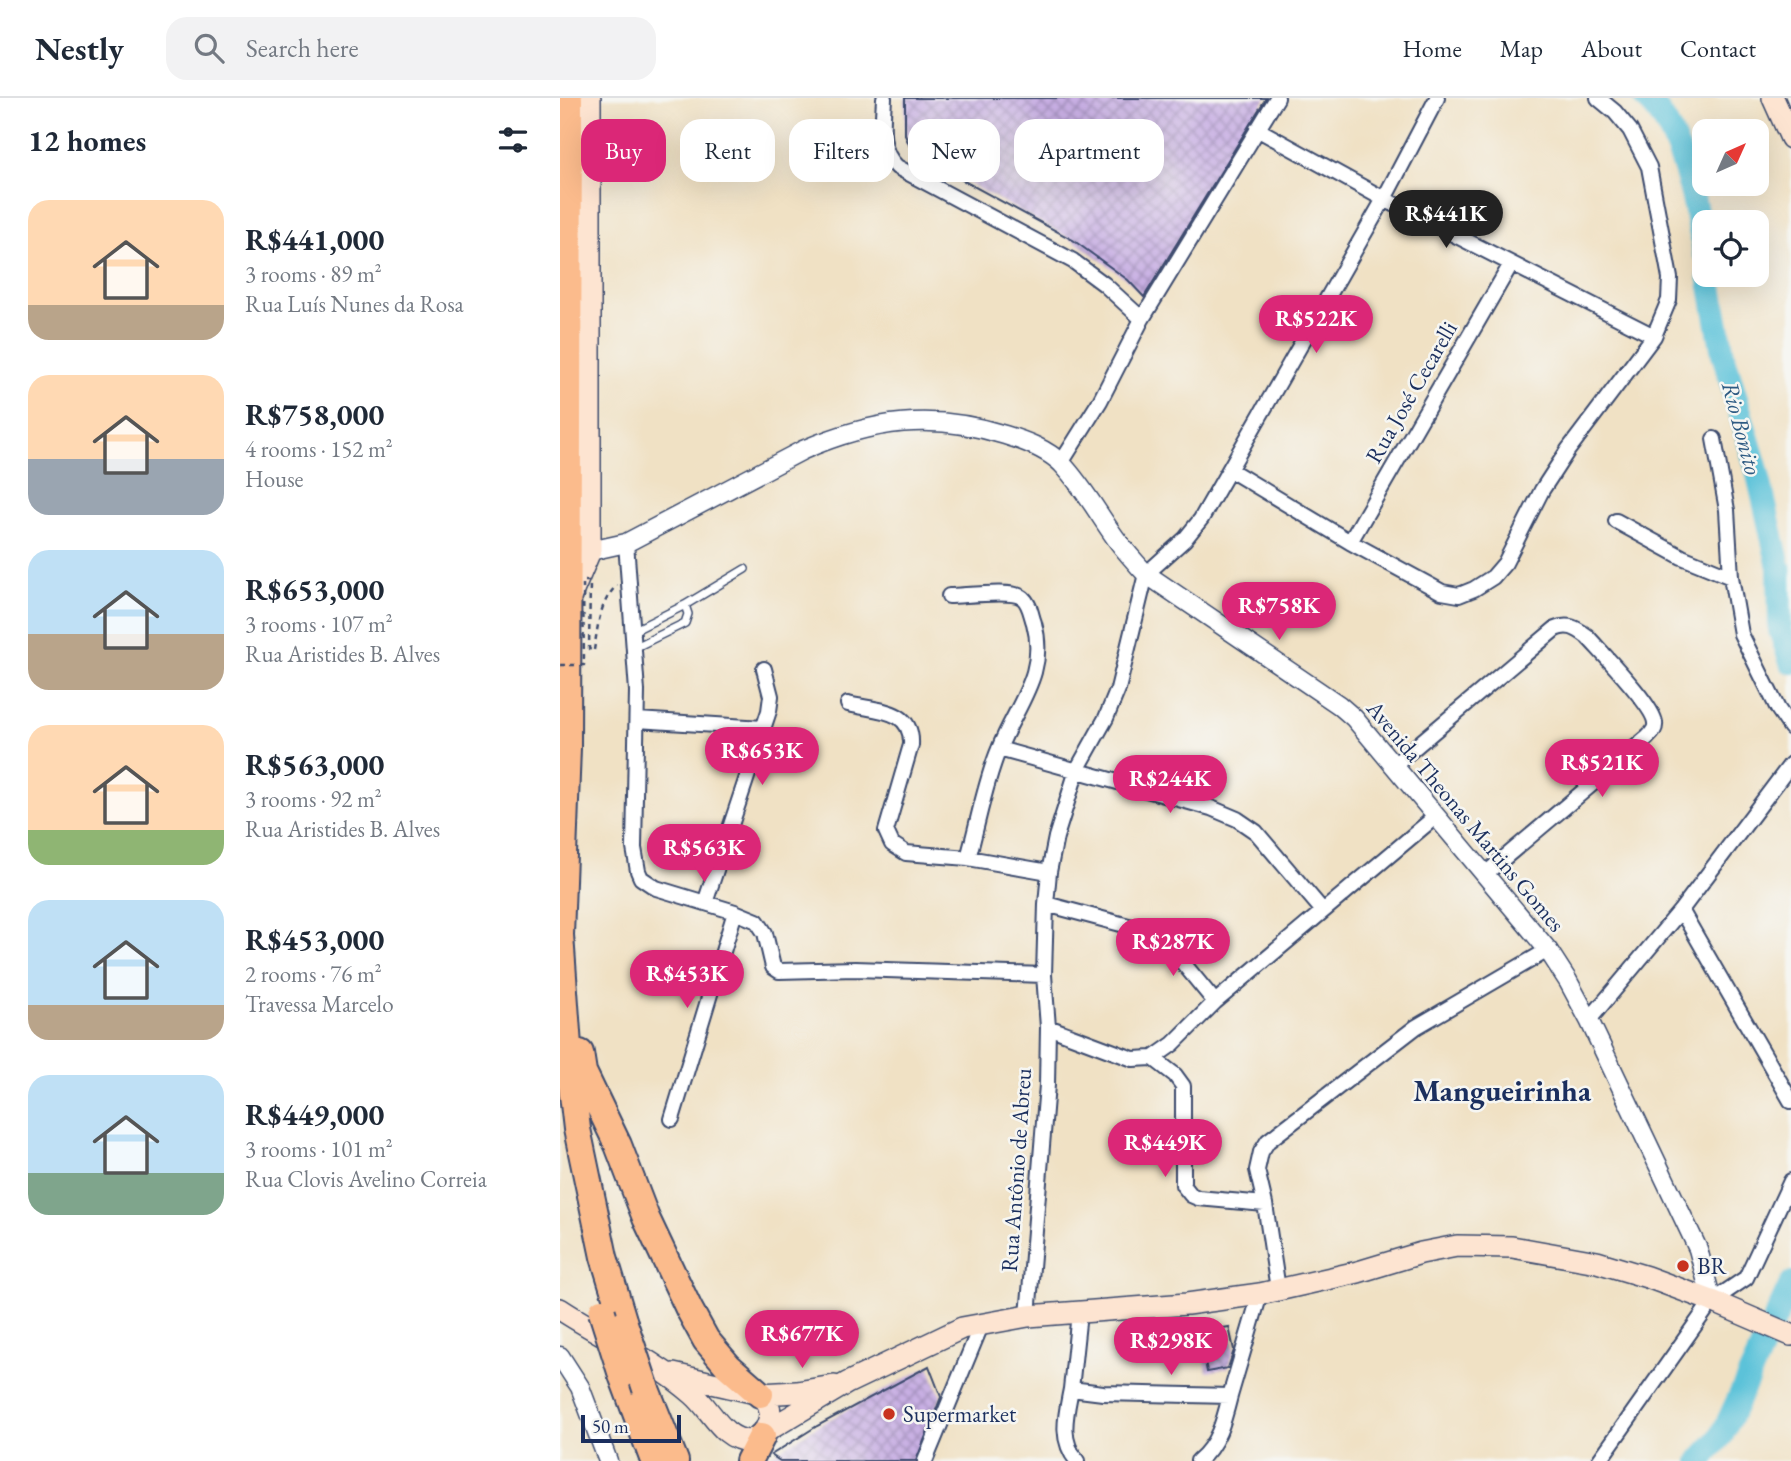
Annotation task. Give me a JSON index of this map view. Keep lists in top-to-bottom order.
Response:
{
  "streets": {
    "street": ["Rua José Cecarelli", "Avenida Theonas Martins Gomes", "Rua Antônio de Abreu"]
  },
  "crossings": [
    ["Avenida Theonas Martins Gomes", "Rua Antônio de Abreu"]
  ],
  "districts": ["Mangueirinha"],
  "water": ["Rio Bonito"],
  "places": ["BR", "Supermarket"],
  "scale_bar": "50 m",
  "north": "top right",
  "page": {
    "header": "Nestly",
    "search": "Search here",
    "nav": [
      "Home",
      "Map",
      "About",
      "Contact"
    ],
    "heading": "12 homes",
    "chip": [
      "Buy",
      "Rent",
      "Filters",
      "New",
      "Apartment"
    ],
    "list": [
      {
        "name": "R$441,000",
        "note": "3 rooms · 89 m² · Rua Luís Nunes da Rosa"
      },
      {
        "name": "R$758,000",
        "note": "4 rooms · 152 m² · House"
      },
      {
        "name": "R$653,000",
        "note": "3 rooms · 107 m² · Rua Aristides B. Alves"
      },
      {
        "name": "R$563,000",
        "note": "3 rooms · 92 m² · Rua Aristides B. Alves"
      },
      {
        "name": "R$453,000",
        "note": "2 rooms · 76 m² · Travessa Marcelo"
      },
      {
        "name": "R$449,000",
        "note": "3 rooms · 101 m² · Rua Clovis Avelino Correia"
      }
    ],
    "price": [
      "R$441K",
      "R$522K",
      "R$758K",
      "R$653K",
      "R$521K",
      "R$244K",
      "R$563K",
      "R$287K",
      "R$453K",
      "R$449K",
      "R$677K",
      "R$298K"
    ],
    "scale": "50 m"
  }
}
